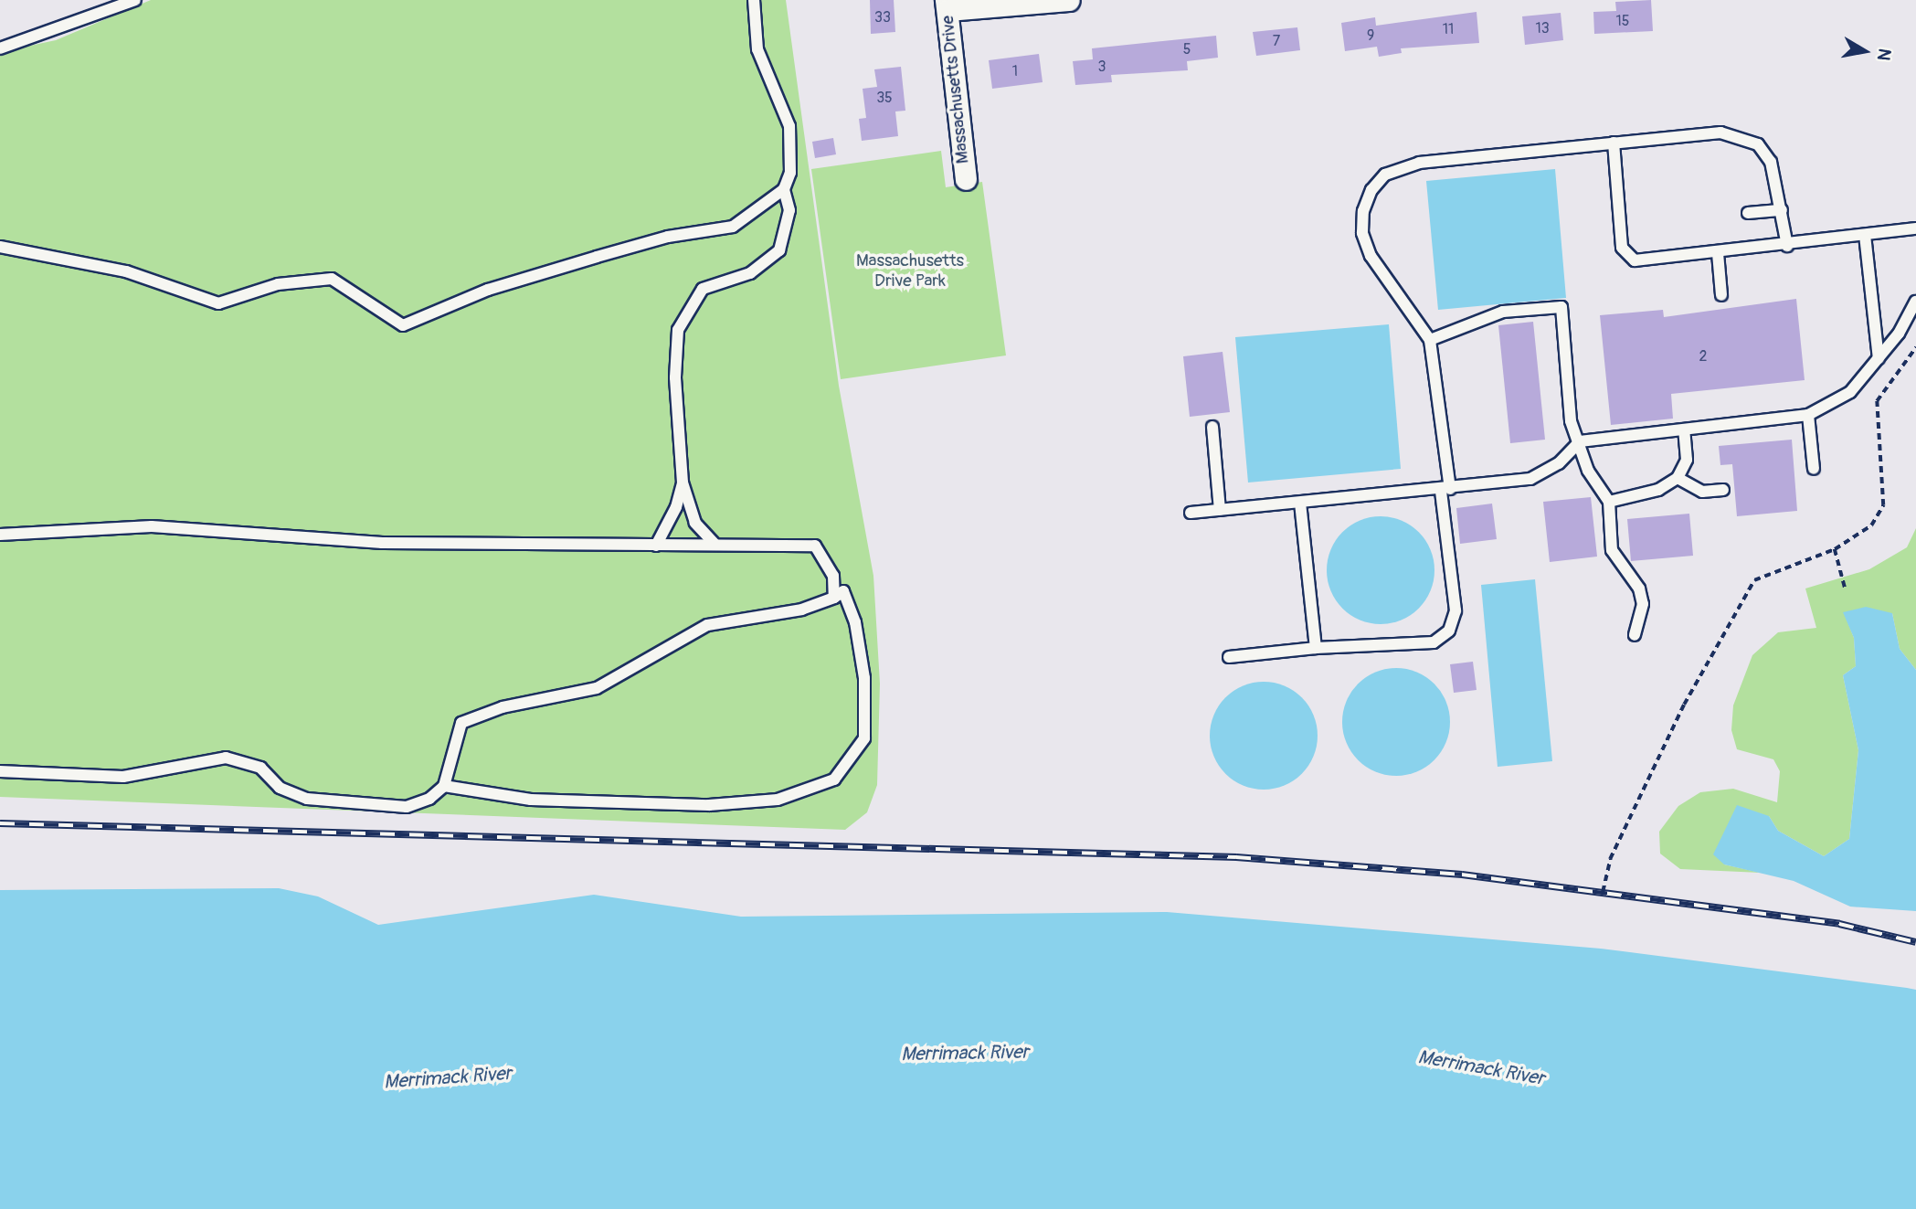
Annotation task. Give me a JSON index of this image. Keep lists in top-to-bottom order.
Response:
{
  "streets": {
    "street": ["Massachusetts Drive"]
  },
  "water": ["Merrimack River"],
  "parks": ["Massachusetts Drive Park"],
  "house_numbers": [
    "33",
    "15",
    "13",
    "11",
    "9",
    "7",
    "5",
    "3",
    "1",
    "35",
    "2"
  ],
  "north": "right"
}
